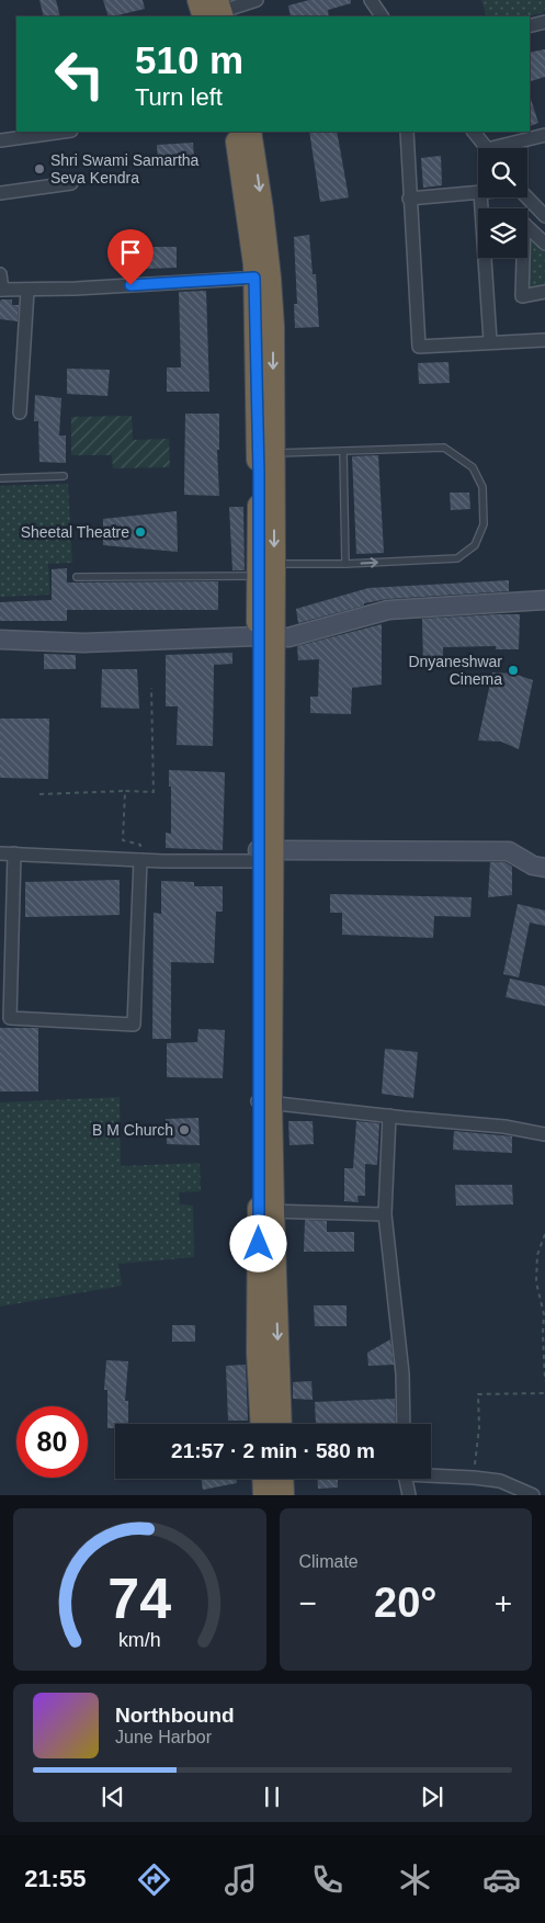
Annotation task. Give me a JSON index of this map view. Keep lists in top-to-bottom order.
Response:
{
  "places": [
    "Shri Swami Samartha Seva Kendra",
    "Sheetal Theatre",
    "Dnyaneshwar Cinema",
    "B M Church"
  ],
  "page": {
    "turn": ["510 m", "Turn left"],
    "limit": "80",
    "trip": "21:57 · 2 min · 580 m",
    "tile": "Climate",
    "heat": ["−", "20°", "+"],
    "song": ["Northbound", "June Harbor"],
    "tabs": "21:55",
    "gauge": ["74", "km/h"]
  }
}
